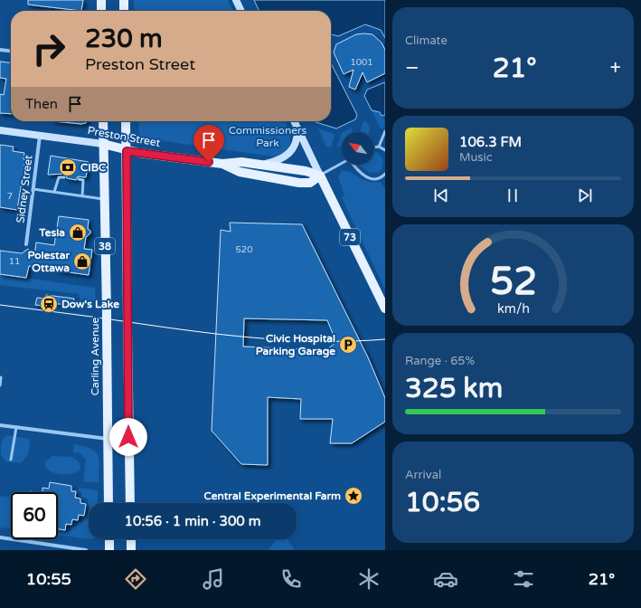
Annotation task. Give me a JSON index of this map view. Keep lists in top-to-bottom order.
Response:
{
  "streets": {
    "main road": [
      "Preston Street",
      "73",
      "38",
      "Carling Avenue"
    ],
    "street": ["Sidney Street"]
  },
  "crossings": [
    ["Preston Street", "Sidney Street"],
    ["Preston Street", "73"],
    ["Preston Street", "38"],
    ["Preston Street", "Carling Avenue"]
  ],
  "parks": ["Commissioners Park"],
  "places": {
    "bank": ["CIBC"],
    "shop": ["Tesla", "Polestar Ottawa"],
    "station": ["Dow's Lake"],
    "parking": ["Civic Hospital Parking Garage"],
    "place": ["Central Experimental Farm"]
  },
  "house_numbers": [
    "1001",
    "7",
    "520",
    "11"
  ],
  "north": "top left",
  "page": {
    "tile": [
      "Climate",
      ["Range · 65%", "325 km"],
      ["Arrival", "10:56"]
    ],
    "turn": ["230 m", "Preston Street"],
    "heat": ["−", "21°", "+"],
    "then": "Then",
    "song": ["106.3 FM", "Music"],
    "limit": "60",
    "trip": "10:56 · 1 min · 300 m",
    "tabs": ["10:55", "21°"],
    "gauge": ["52", "km/h"]
  }
}
